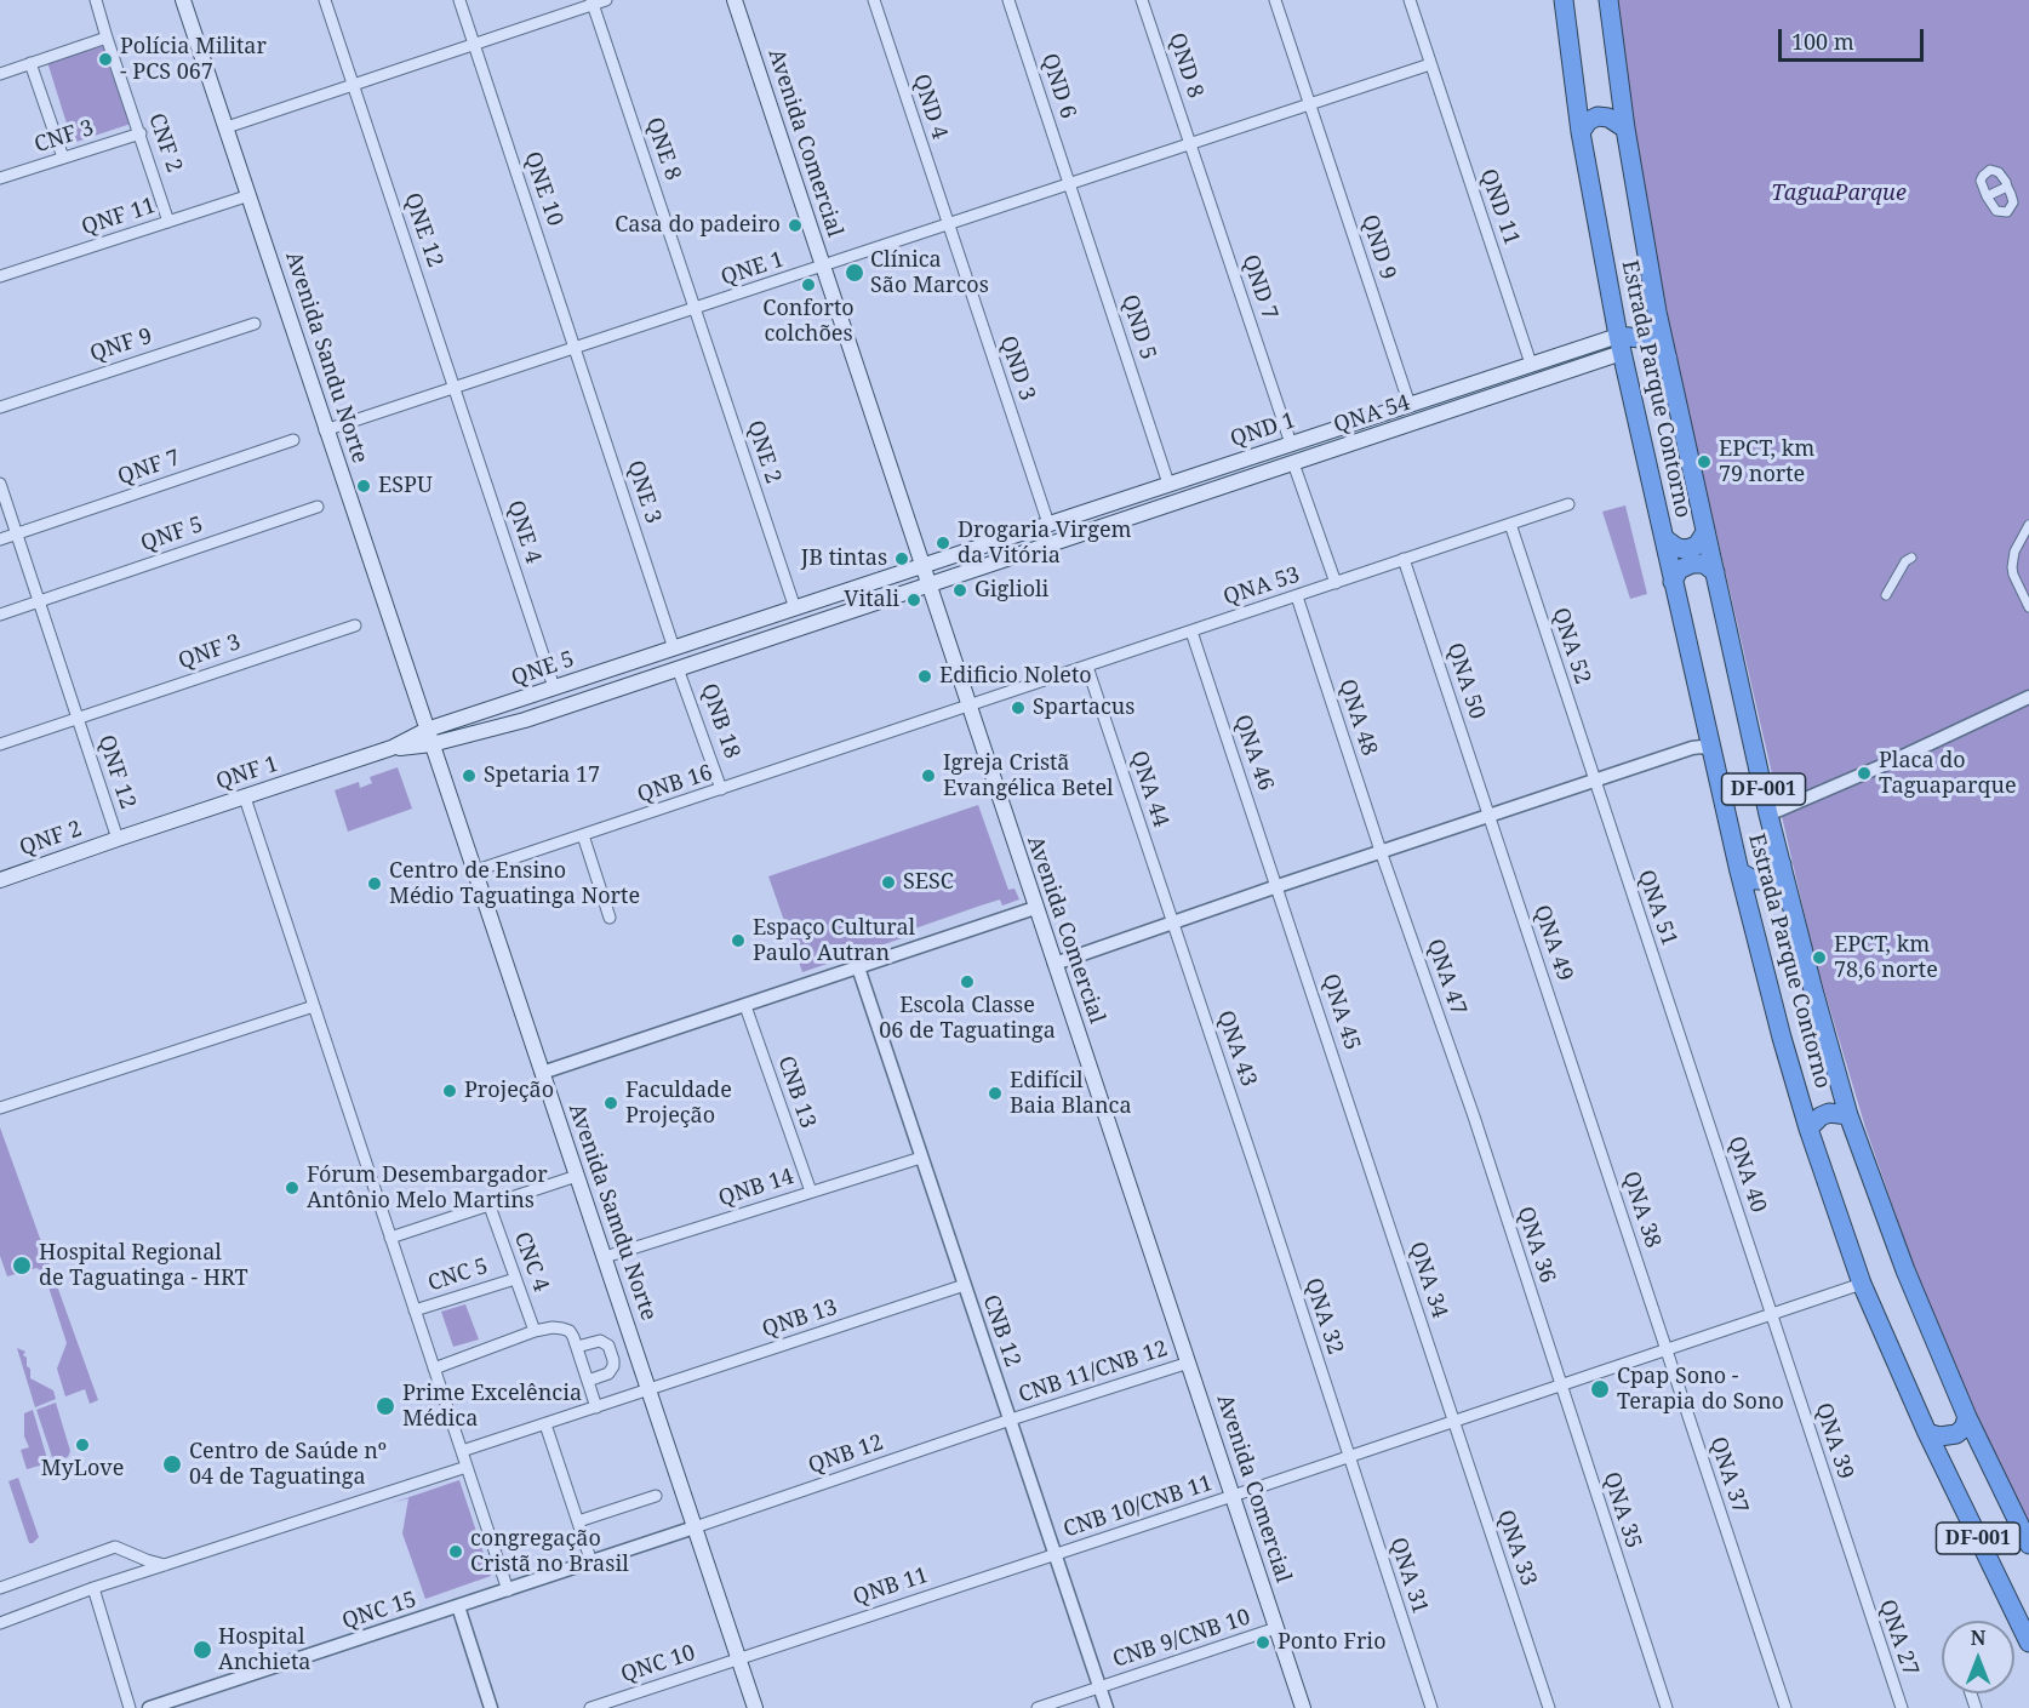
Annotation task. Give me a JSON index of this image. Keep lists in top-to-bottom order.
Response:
{
  "streets": {
    "highway": ["Estrada Parque Contorno", "DF-001"],
    "main road": [
      "Avenida Comercial",
      "Avenida Sandu Norte",
      "QNA 54",
      "QND 1",
      "QNE 5",
      "QNF 1",
      "QNF 2",
      "Avenida Samdu Norte"
    ],
    "street": [
      "QND 8",
      "QND 6",
      "QND 4",
      "CNF 3",
      "CNF 2",
      "QNE 8",
      "QNE 10",
      "QND 11",
      "QNF 11",
      "QNE 12",
      "QND 9",
      "QNE 1",
      "QND 7",
      "QND 5",
      "QNF 9",
      "QND 3",
      "QNE 2",
      "QNF 7",
      "QNE 3",
      "QNE 4",
      "QNF 5",
      "QNA 53",
      "QNA 52",
      "QNF 3",
      "QNA 50",
      "QNA 48",
      "QNB 18",
      "QNA 46",
      "QNF 12",
      "QNB 16",
      "QNA 44",
      "QNA 51",
      "QNA 49",
      "QNA 47",
      "QNA 45",
      "QNA 43",
      "CNB 13",
      "QNA 40",
      "QNB 14",
      "QNA 38",
      "QNA 36",
      "CNC 4",
      "CNC 5",
      "QNA 34",
      "QNA 32",
      "QNB 13",
      "CNB 12",
      "CNB 11/CNB 12",
      "QNA 39",
      "QNB 12",
      "QNA 37",
      "CNB 10/CNB 11",
      "QNA 35",
      "QNA 33",
      "QNA 31",
      "QNB 11",
      "QNC 15",
      "QNA 27",
      "CNB 9/CNB 10",
      "QNC 10"
    ]
  },
  "crossings": [
    ["QND 8", "QND 7"],
    ["QND 6", "QND 5"],
    ["QND 4", "QND 3"],
    ["CNF 3", "CNF 2"],
    ["CNF 2", "QNF 11"],
    ["Avenida Comercial", "QNE 1"],
    ["Avenida Comercial", "QNA 54"],
    ["Avenida Comercial", "QND 1"],
    ["Avenida Comercial", "QNA 53"],
    ["Avenida Comercial", "QNB 16"],
    ["Avenida Comercial", "CNB 11/CNB 12"],
    ["Avenida Comercial", "CNB 10/CNB 11"],
    ["Avenida Comercial", "CNB 9/CNB 10"],
    ["QNE 8", "QNE 1"],
    ["QNE 8", "QNE 2"],
    ["QNE 10", "QNE 1"],
    ["QNE 10", "QNE 3"],
    ["QND 11", "QND 1"],
    ["QNF 11", "Avenida Sandu Norte"],
    ["QNE 12", "QNE 1"],
    ["QNE 12", "QNE 4"],
    ["QND 9", "QND 1"],
    ["QNE 1", "Avenida Sandu Norte"],
    ["QNE 1", "QNE 2"],
    ["QNE 1", "QNE 3"],
    ["QNE 1", "QNE 4"],
    ["QND 7", "QND 1"],
    ["QND 5", "QND 1"],
    ["Avenida Sandu Norte", "QNE 5"],
    ["Avenida Sandu Norte", "QNF 1"],
    ["Avenida Sandu Norte", "Avenida Samdu Norte"],
    ["QND 3", "QND 1"],
    ["Estrada Parque Contorno", "QNA 54"],
    ["Estrada Parque Contorno", "QND 1"],
    ["Estrada Parque Contorno", "CNB 10/CNB 11"],
    ["QNA 54", "QND 1"],
    ["QND 1", "QNE 2"],
    ["QND 1", "QNE 5"],
    ["QNE 2", "QNE 5"],
    ["QNF 7", "QNF 12"],
    ["QNE 3", "QNE 5"],
    ["QNE 4", "QNE 5"],
    ["QNF 5", "QNF 12"],
    ["QNA 53", "QNA 52"],
    ["QNA 53", "QNA 50"],
    ["QNA 53", "QNA 48"],
    ["QNA 53", "QNA 46"],
    ["QNA 53", "QNB 16"],
    ["QNA 53", "QNA 44"],
    ["QNA 52", "QNA 51"],
    ["QNF 3", "QNF 12"],
    ["QNE 5", "QNF 1"],
    ["QNE 5", "Avenida Samdu Norte"],
    ["QNA 50", "QNA 49"],
    ["QNA 48", "QNA 47"],
    ["QNB 18", "QNB 16"],
    ["QNA 46", "QNA 45"],
    ["QNF 12", "QNF 1"],
    ["QNF 12", "QNF 2"],
    ["QNF 1", "QNF 2"],
    ["QNF 1", "Avenida Samdu Norte"],
    ["QNB 16", "Avenida Samdu Norte"],
    ["QNA 44", "QNA 43"],
    ["QNA 51", "QNA 40"],
    ["QNA 49", "QNA 38"],
    ["QNA 47", "QNA 36"],
    ["QNA 45", "QNA 34"],
    ["QNA 43", "QNA 32"],
    ["CNB 13", "QNB 14"],
    ["QNA 40", "QNA 39"],
    ["QNA 40", "CNB 10/CNB 11"],
    ["QNB 14", "Avenida Samdu Norte"],
    ["QNB 14", "CNB 12"],
    ["QNA 38", "QNA 37"],
    ["QNA 38", "CNB 10/CNB 11"],
    ["Avenida Samdu Norte", "QNB 13"],
    ["Avenida Samdu Norte", "QNB 12"],
    ["Avenida Samdu Norte", "QNB 11"],
    ["Avenida Samdu Norte", "QNC 15"],
    ["Avenida Samdu Norte", "QNC 10"],
    ["QNA 36", "CNB 10/CNB 11"],
    ["QNA 36", "QNA 35"],
    ["CNC 4", "CNC 5"],
    ["QNA 34", "CNB 10/CNB 11"],
    ["QNA 34", "QNA 33"],
    ["QNA 32", "CNB 10/CNB 11"],
    ["QNA 32", "QNA 31"],
    ["QNB 13", "CNB 12"],
    ["CNB 12", "CNB 11/CNB 12"],
    ["CNB 12", "QNB 12"],
    ["CNB 12", "CNB 10/CNB 11"],
    ["CNB 12", "QNB 11"],
    ["CNB 12", "CNB 9/CNB 10"],
    ["CNB 11/CNB 12", "QNB 12"],
    ["QNA 39", "CNB 10/CNB 11"],
    ["QNA 39", "QNA 27"],
    ["QNB 12", "QNC 15"],
    ["QNA 37", "CNB 10/CNB 11"],
    ["CNB 10/CNB 11", "QNA 35"],
    ["CNB 10/CNB 11", "QNA 33"],
    ["CNB 10/CNB 11", "QNA 31"],
    ["CNB 10/CNB 11", "QNB 11"],
    ["QNB 11", "QNC 10"]
  ],
  "parks": ["TaguaParque"],
  "places": [
    "Polícia Militar - PCS 067",
    "Casa do padeiro",
    "Clínica São Marcos",
    "Conforto colchões",
    "EPCT, km 79 norte",
    "ESPU",
    "Drogaria Virgem da Vitória",
    "JB tintas",
    "Giglioli",
    "Vitali",
    "Edificio Noleto",
    "Spartacus",
    "Placa do Taguaparque",
    "Spetaria 17",
    "Igreja Cristã Evangélica Betel",
    "SESC",
    "Centro de Ensino Médio Taguatinga Norte",
    "Espaço Cultural Paulo Autran",
    "EPCT, km 78,6 norte",
    "Escola Classe 06 de Taguatinga",
    "Projeção",
    "Edifícil Baia Blanca",
    "Faculdade Projeção",
    "Fórum Desembargador Antônio Melo Martins",
    "Hospital Regional de Taguatinga - HRT",
    "Cpap Sono - Terapia do Sono",
    "Prime Excelência Médica",
    "MyLove",
    "Centro de Saúde nº 04 de Taguatinga",
    "congregação Cristã no Brasil",
    "Ponto Frio",
    "Hospital Anchieta"
  ],
  "scale_bar": "100 m",
  "north": "top"
}
